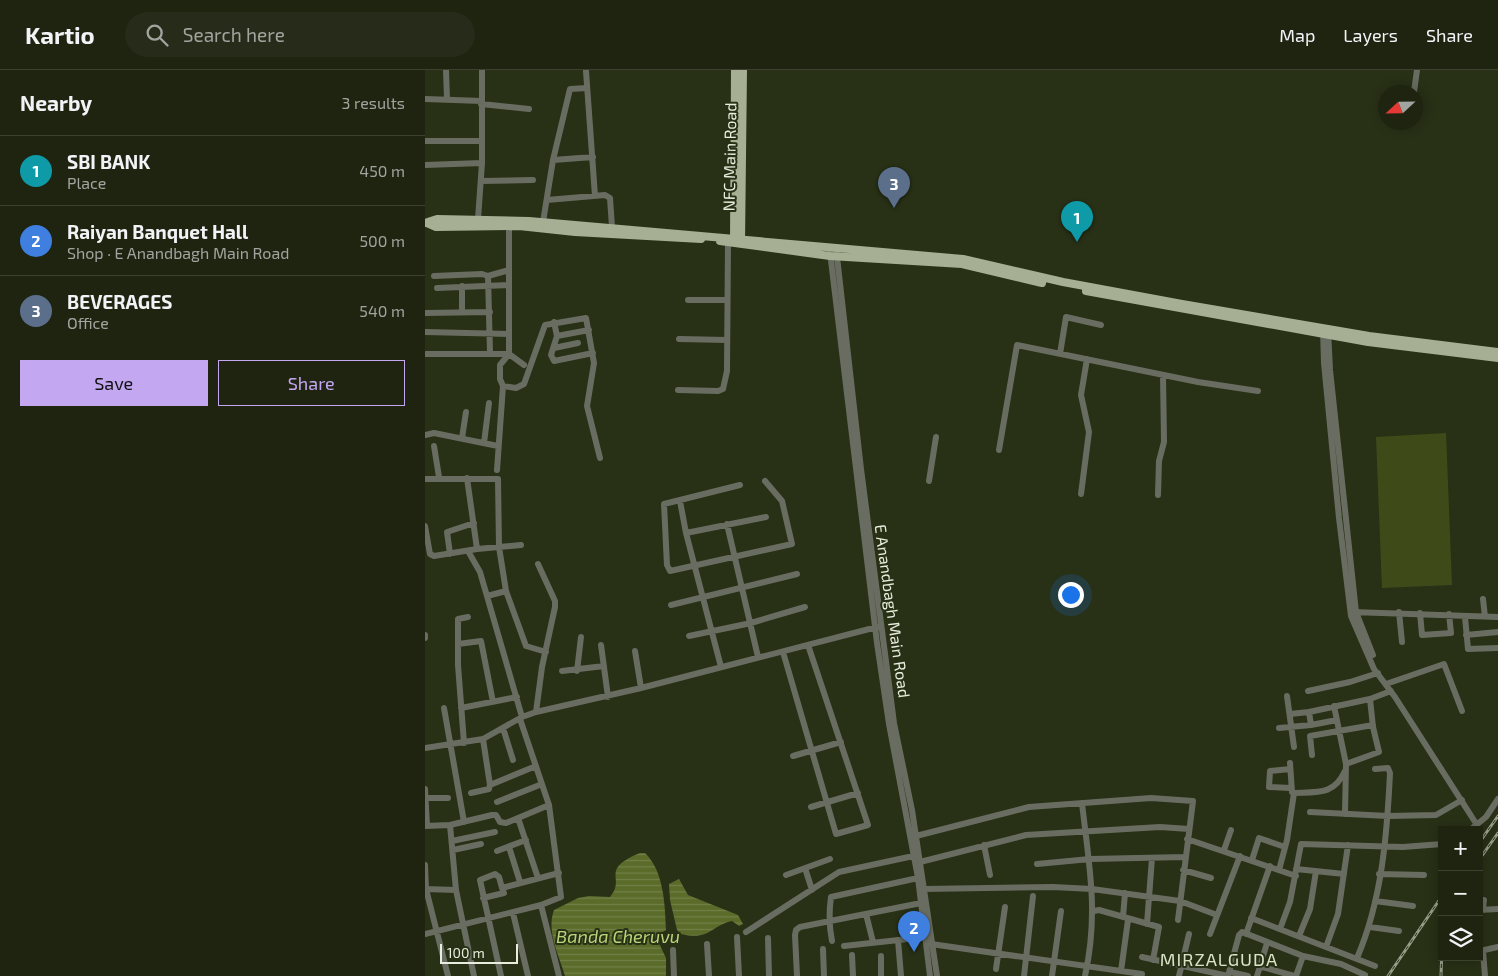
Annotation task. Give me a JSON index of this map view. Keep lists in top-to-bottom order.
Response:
{
  "streets": {
    "main road": ["NFC Main Road"],
    "street": ["E Anandbagh Main Road"]
  },
  "districts": ["MIRZALGUDA"],
  "water": ["Banda Cheruvu"],
  "scale_bar": "100 m",
  "north": "left",
  "page": {
    "header": "Kartio",
    "search": "Search here",
    "nav": ["Map", "Layers", "Share"],
    "heading": ["Nearby", "3 results"],
    "list": [
      {
        "mark": "1",
        "name": "SBI BANK",
        "note": "Place",
        "value": "450 m"
      },
      {
        "mark": "2",
        "name": "Raiyan Banquet Hall",
        "note": "Shop · E Anandbagh Main Road",
        "value": "500 m"
      },
      {
        "mark": "3",
        "name": "BEVERAGES",
        "note": "Office",
        "value": "540 m"
      }
    ],
    "pins": ["3", "1", "2"],
    "buttons": ["Save", "Share"],
    "map_buttons": ["+", "−"],
    "scale": "100 m"
  }
}
